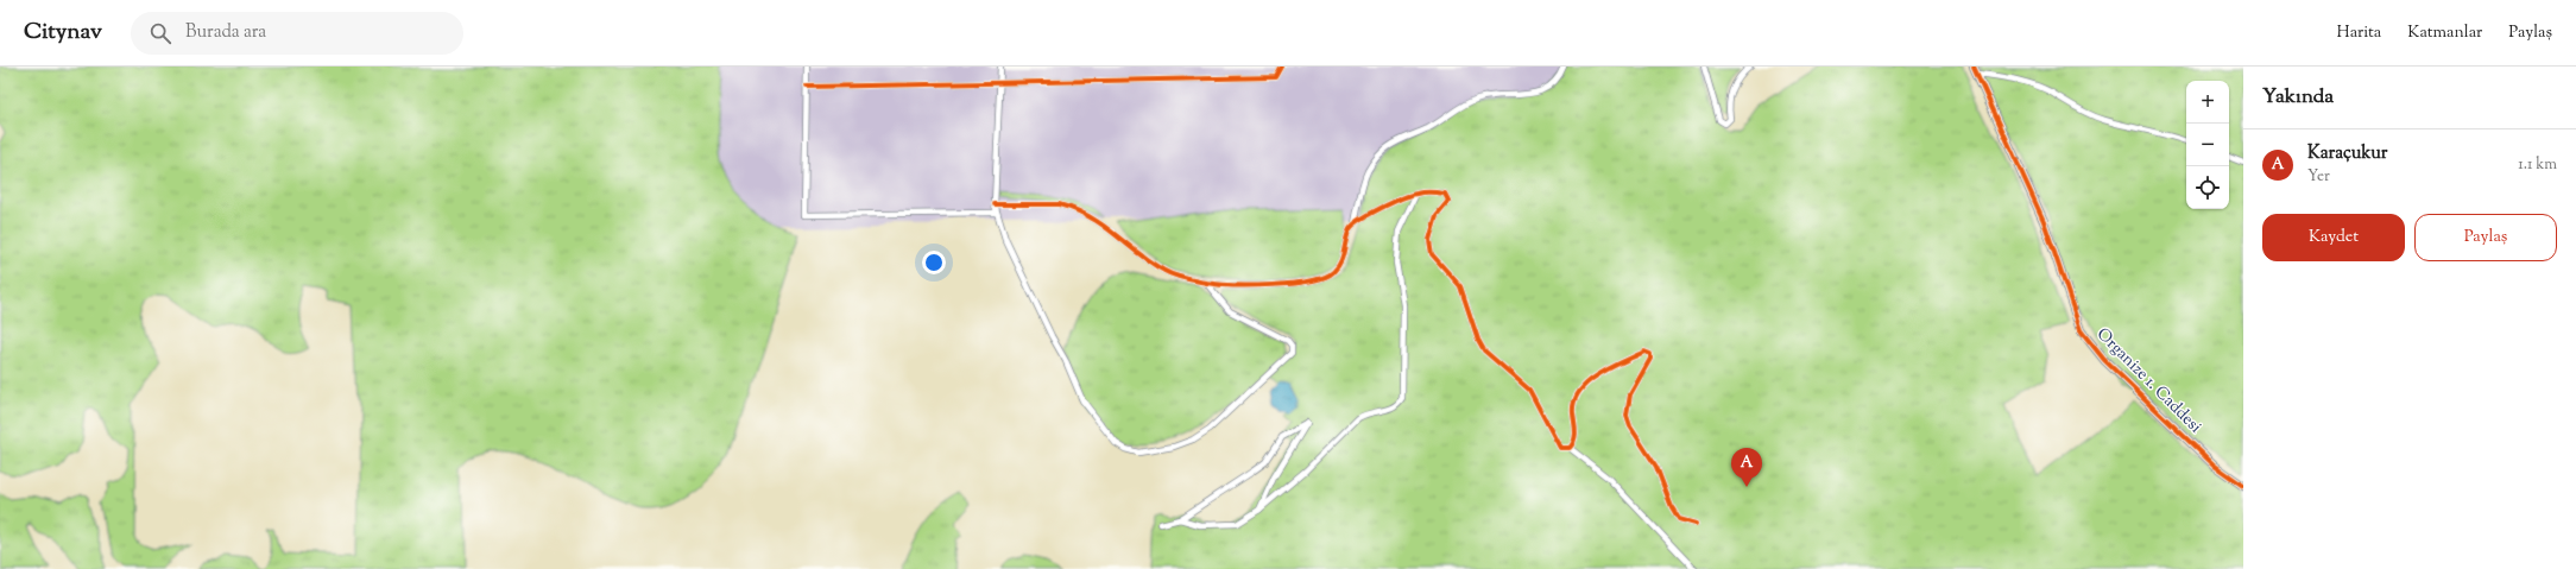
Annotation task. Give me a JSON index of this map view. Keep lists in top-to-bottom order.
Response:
{
  "streets": {
    "street": ["Organize 1. Caddesi"]
  },
  "page": {
    "header": "Citynav",
    "search": "Burada ara",
    "nav": ["Harita", "Katmanlar", "Paylaş"],
    "heading": "Yakında",
    "map_buttons": ["+", "−"],
    "list": [
      {
        "mark": "A",
        "name": "Karaçukur",
        "note": "Yer",
        "value": "1.1 km"
      }
    ],
    "buttons": ["Kaydet", "Paylaş"],
    "pins": "A"
  }
}
